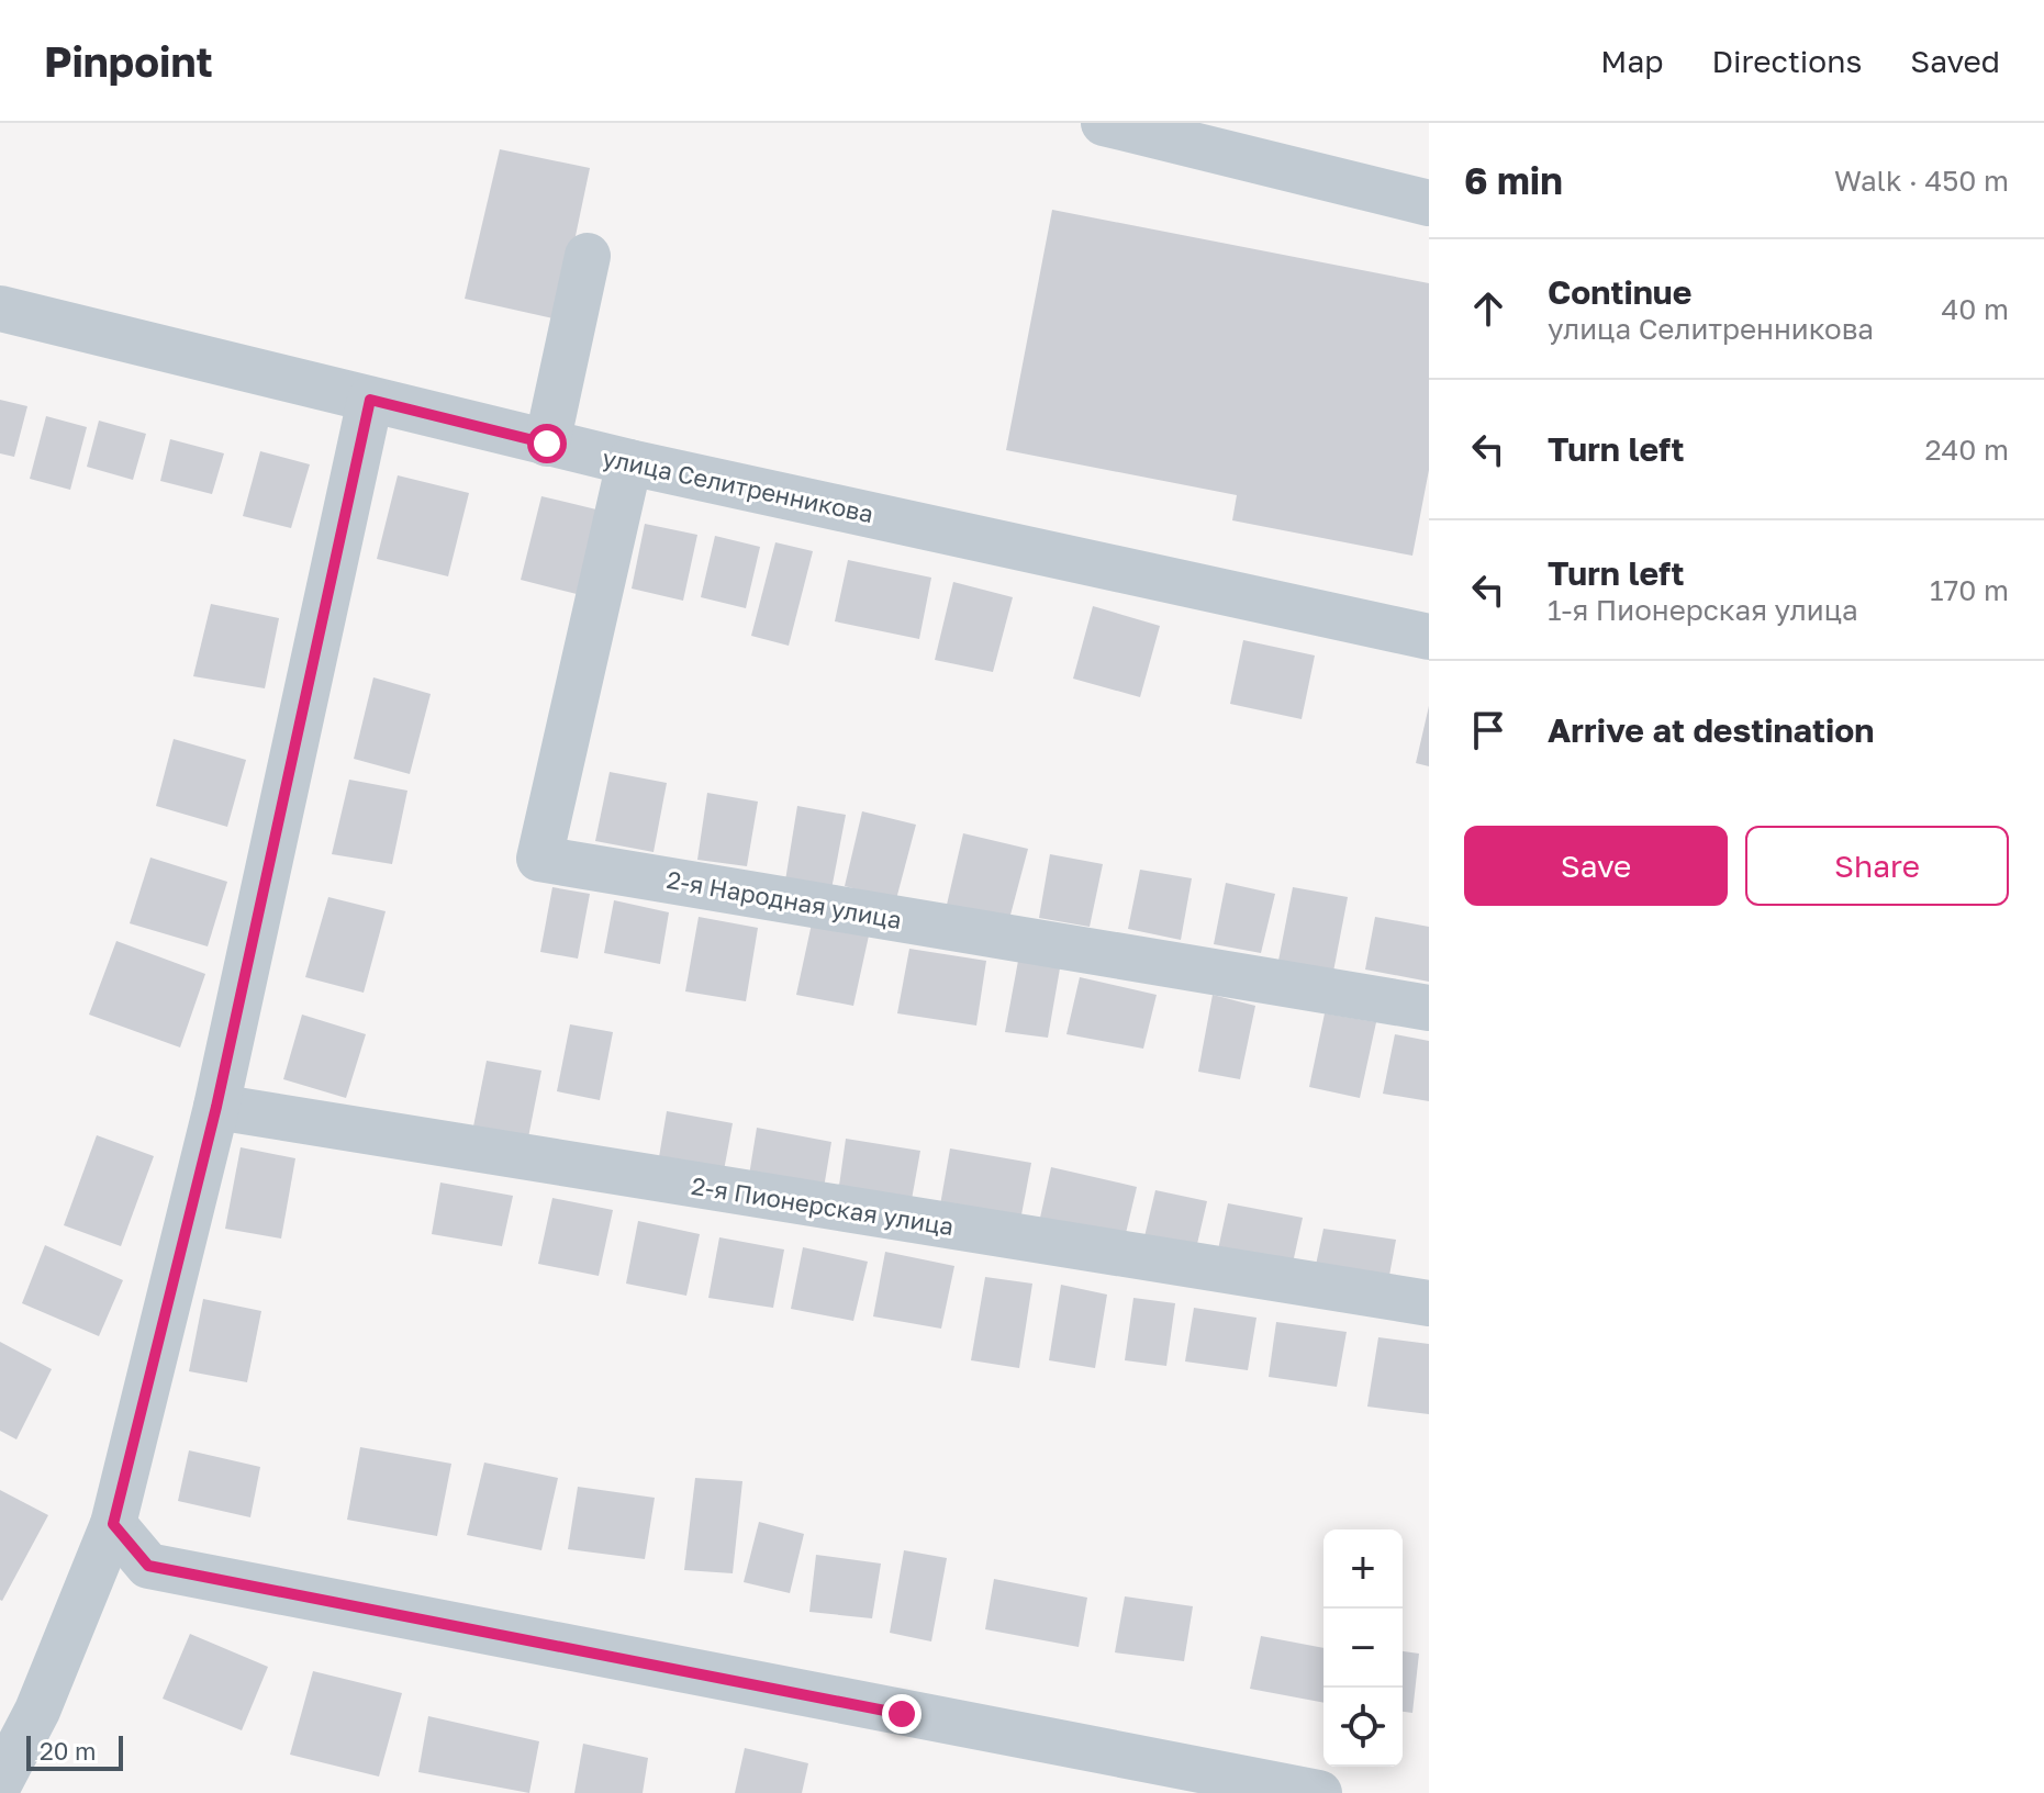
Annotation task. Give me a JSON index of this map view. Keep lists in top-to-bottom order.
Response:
{
  "streets": {
    "street": ["улица Селитренникова", "2-я Народная улица", "2-я Пионерская улица"]
  },
  "crossings": [
    ["улица Селитренникова", "2-я Народная улица"]
  ],
  "scale_bar": "20 m",
  "page": {
    "header": "Pinpoint",
    "nav": ["Map", "Directions", "Saved"],
    "heading": ["6 min", "Walk · 450 m"],
    "list": [
      ["Continue", "улица Селитренникова", "40 m"],
      ["Turn left", "240 m"],
      ["Turn left", "1-я Пионерская улица", "170 m"],
      "Arrive at destination"
    ],
    "buttons": ["Save", "Share"],
    "map_buttons": ["+", "−"],
    "scale": "20 m"
  }
}
